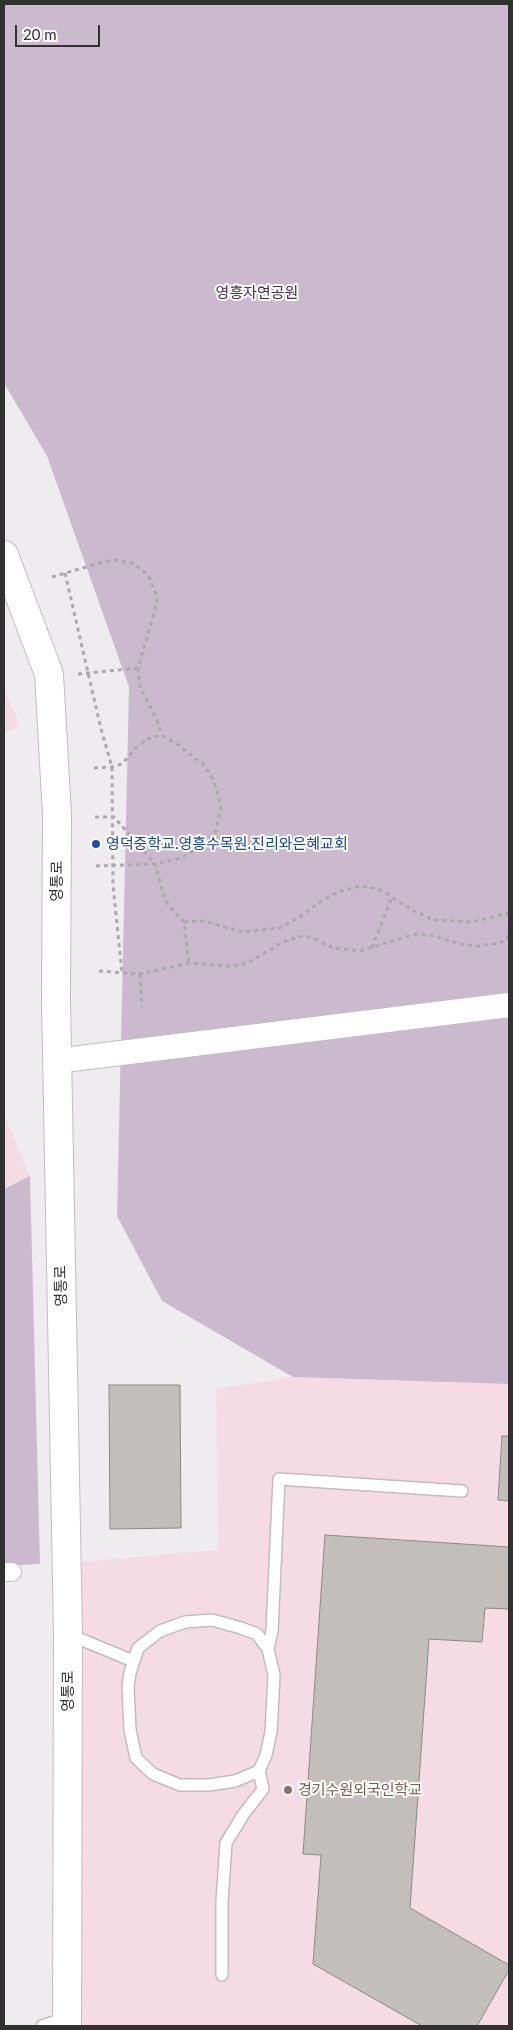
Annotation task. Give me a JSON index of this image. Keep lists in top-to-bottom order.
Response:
{
  "streets": {
    "street": ["영통로"]
  },
  "parks": ["영흥자연공원"],
  "places": ["영덕중학교.영흥수목원.진리와은혜교회", "경기수원외국인학교"],
  "scale_bar": "20 m"
}
